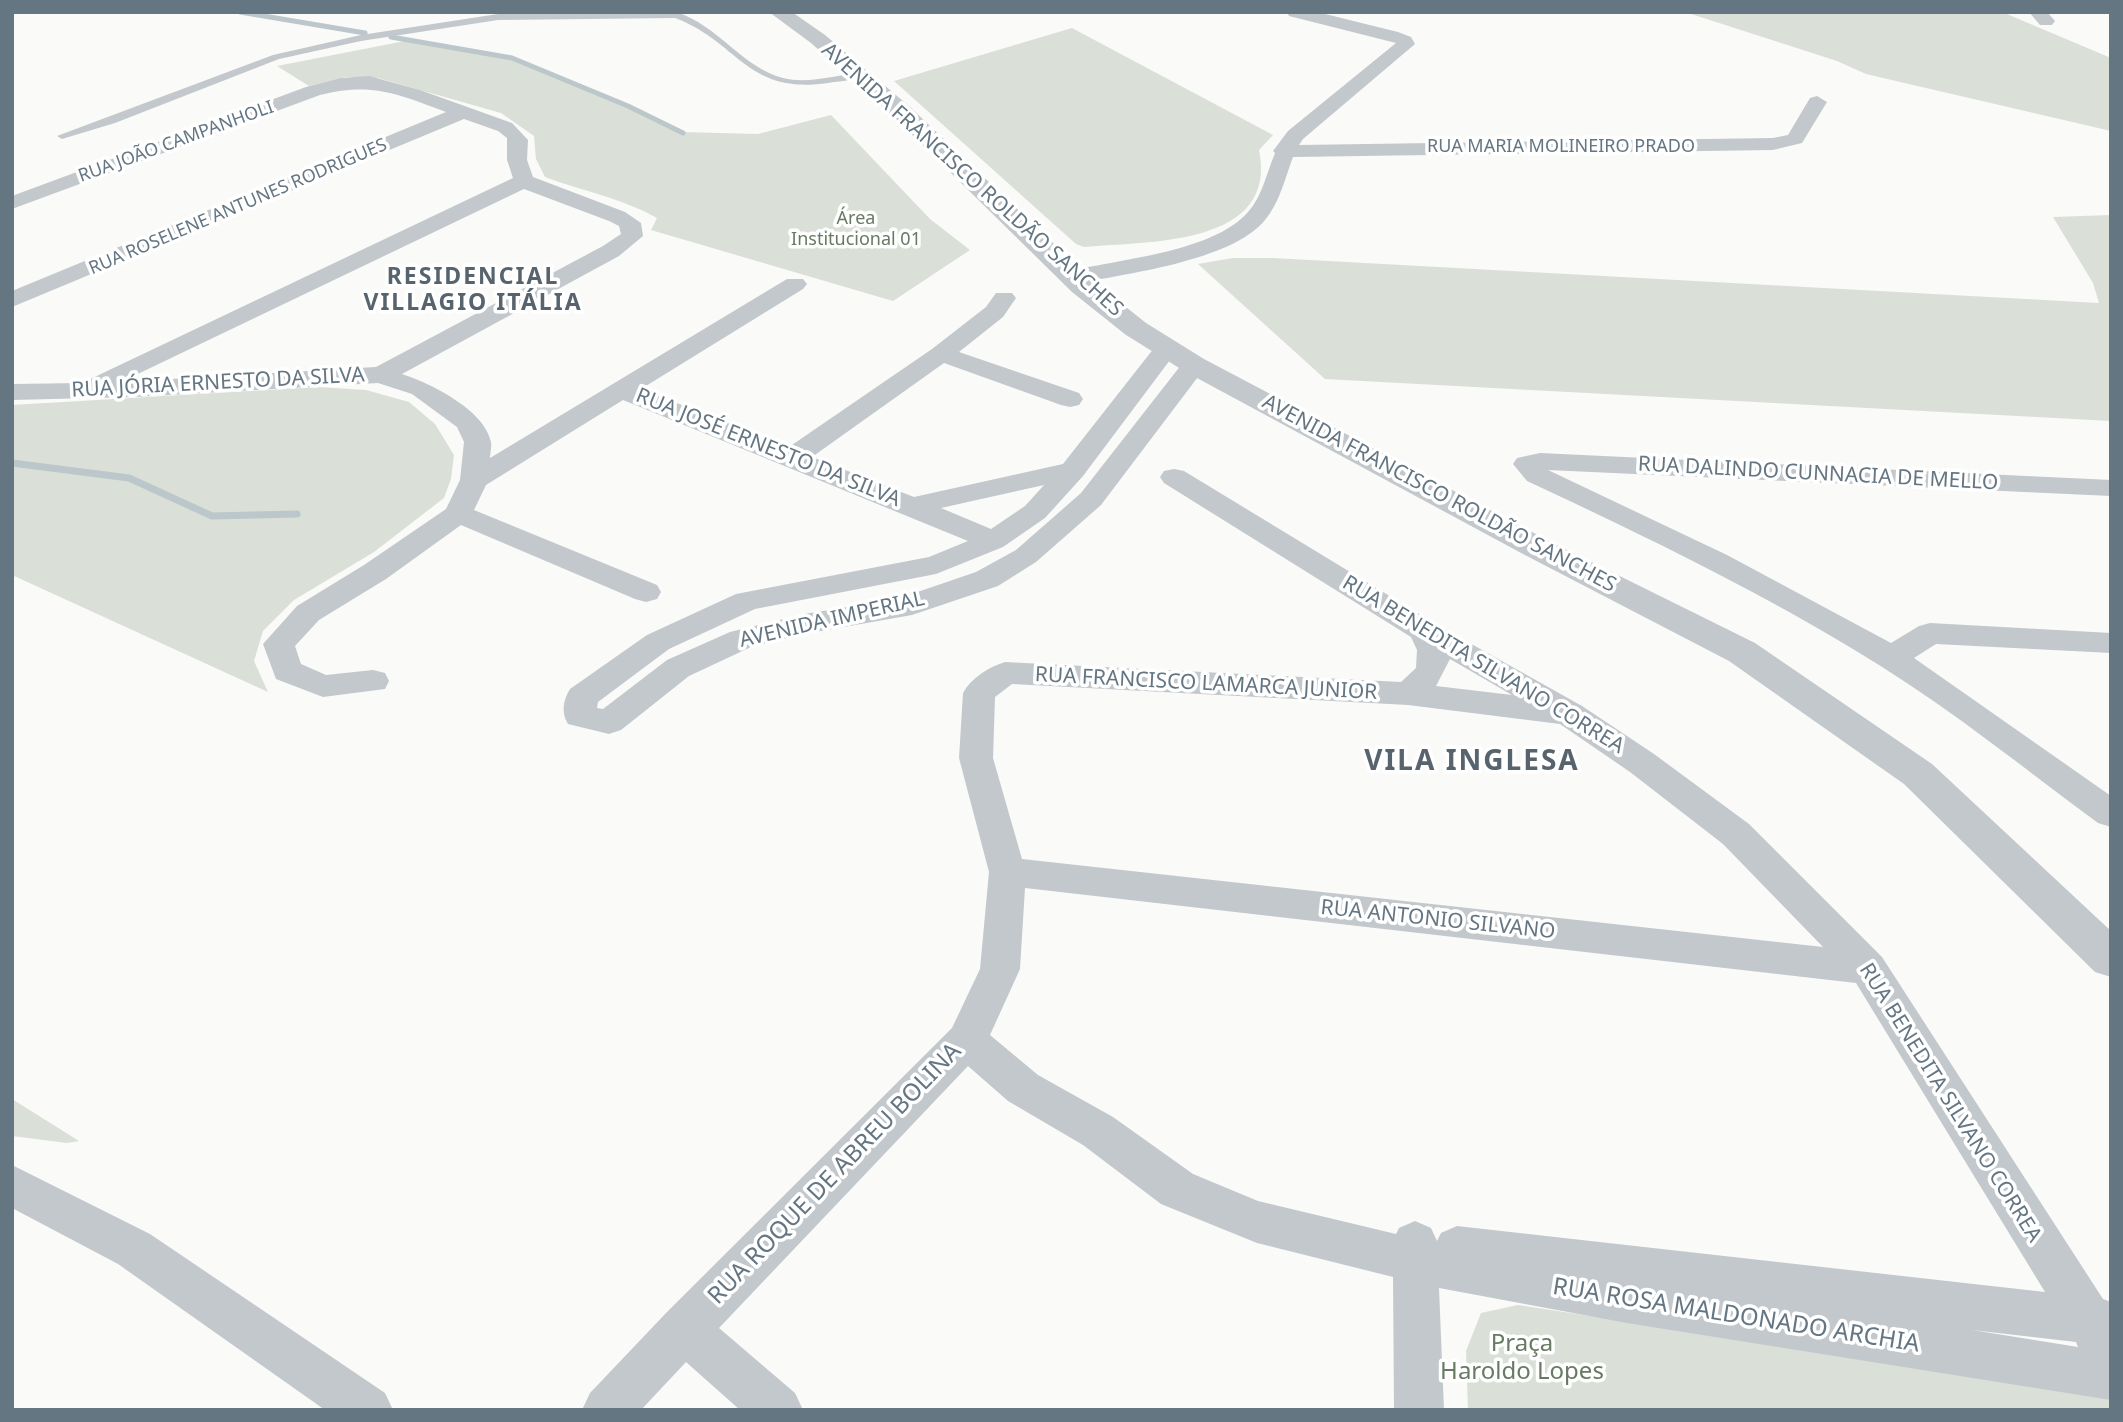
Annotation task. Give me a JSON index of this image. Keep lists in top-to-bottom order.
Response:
{
  "streets": {
    "street": [
      "RUA JOÃO CAMPANHOLI",
      "RUA MARIA MOLINEIRO PRADO",
      "AVENIDA FRANCISCO ROLDÃO SANCHES",
      "RUA ROSELENE ANTUNES RODRIGUES",
      "RUA JÓRIA ERNESTO DA SILVA",
      "RUA JOSÉ ERNESTO DA SILVA",
      "RUA DALINDO CUNNACIA DE MELLO",
      "AVENIDA IMPERIAL",
      "RUA BENEDITA SILVANO CORREA",
      "RUA FRANCISCO LAMARCA JUNIOR",
      "RUA ANTONIO SILVANO",
      "RUA ROQUE DE ABREU BOLINA",
      "RUA ROSA MALDONADO ARCHIA"
    ]
  },
  "crossings": [
    ["RUA JOÃO CAMPANHOLI", "RUA ROSELENE ANTUNES RODRIGUES"],
    ["AVENIDA FRANCISCO ROLDÃO SANCHES", "AVENIDA IMPERIAL"],
    ["RUA JOSÉ ERNESTO DA SILVA", "AVENIDA IMPERIAL"],
    ["RUA BENEDITA SILVANO CORREA", "RUA FRANCISCO LAMARCA JUNIOR"],
    ["RUA BENEDITA SILVANO CORREA", "RUA ANTONIO SILVANO"],
    ["RUA BENEDITA SILVANO CORREA", "RUA ROSA MALDONADO ARCHIA"],
    ["RUA FRANCISCO LAMARCA JUNIOR", "RUA ROQUE DE ABREU BOLINA"],
    ["RUA ANTONIO SILVANO", "RUA ROQUE DE ABREU BOLINA"],
    ["RUA ROQUE DE ABREU BOLINA", "RUA ROSA MALDONADO ARCHIA"]
  ],
  "districts": ["RESIDENCIAL VILLAGIO ITÁLIA", "VILA INGLESA"],
  "parks": ["Área Institucional 01", "Praça Haroldo Lopes"]
}
